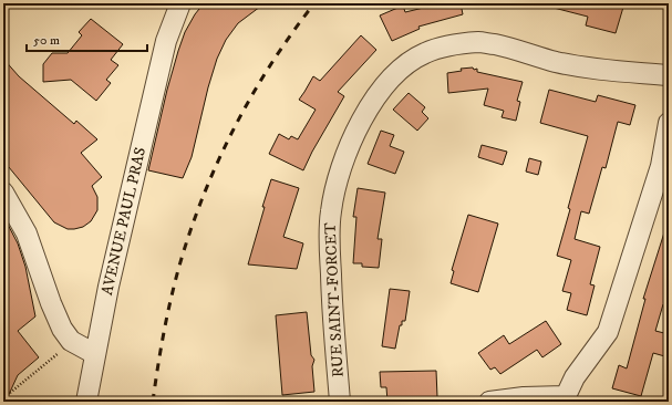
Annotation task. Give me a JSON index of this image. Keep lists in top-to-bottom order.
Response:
{
  "streets": {
    "street": ["AVENUE PAUL PRAS", "RUE SAINT-FORCET"]
  },
  "scale_bar": "50 m"
}
